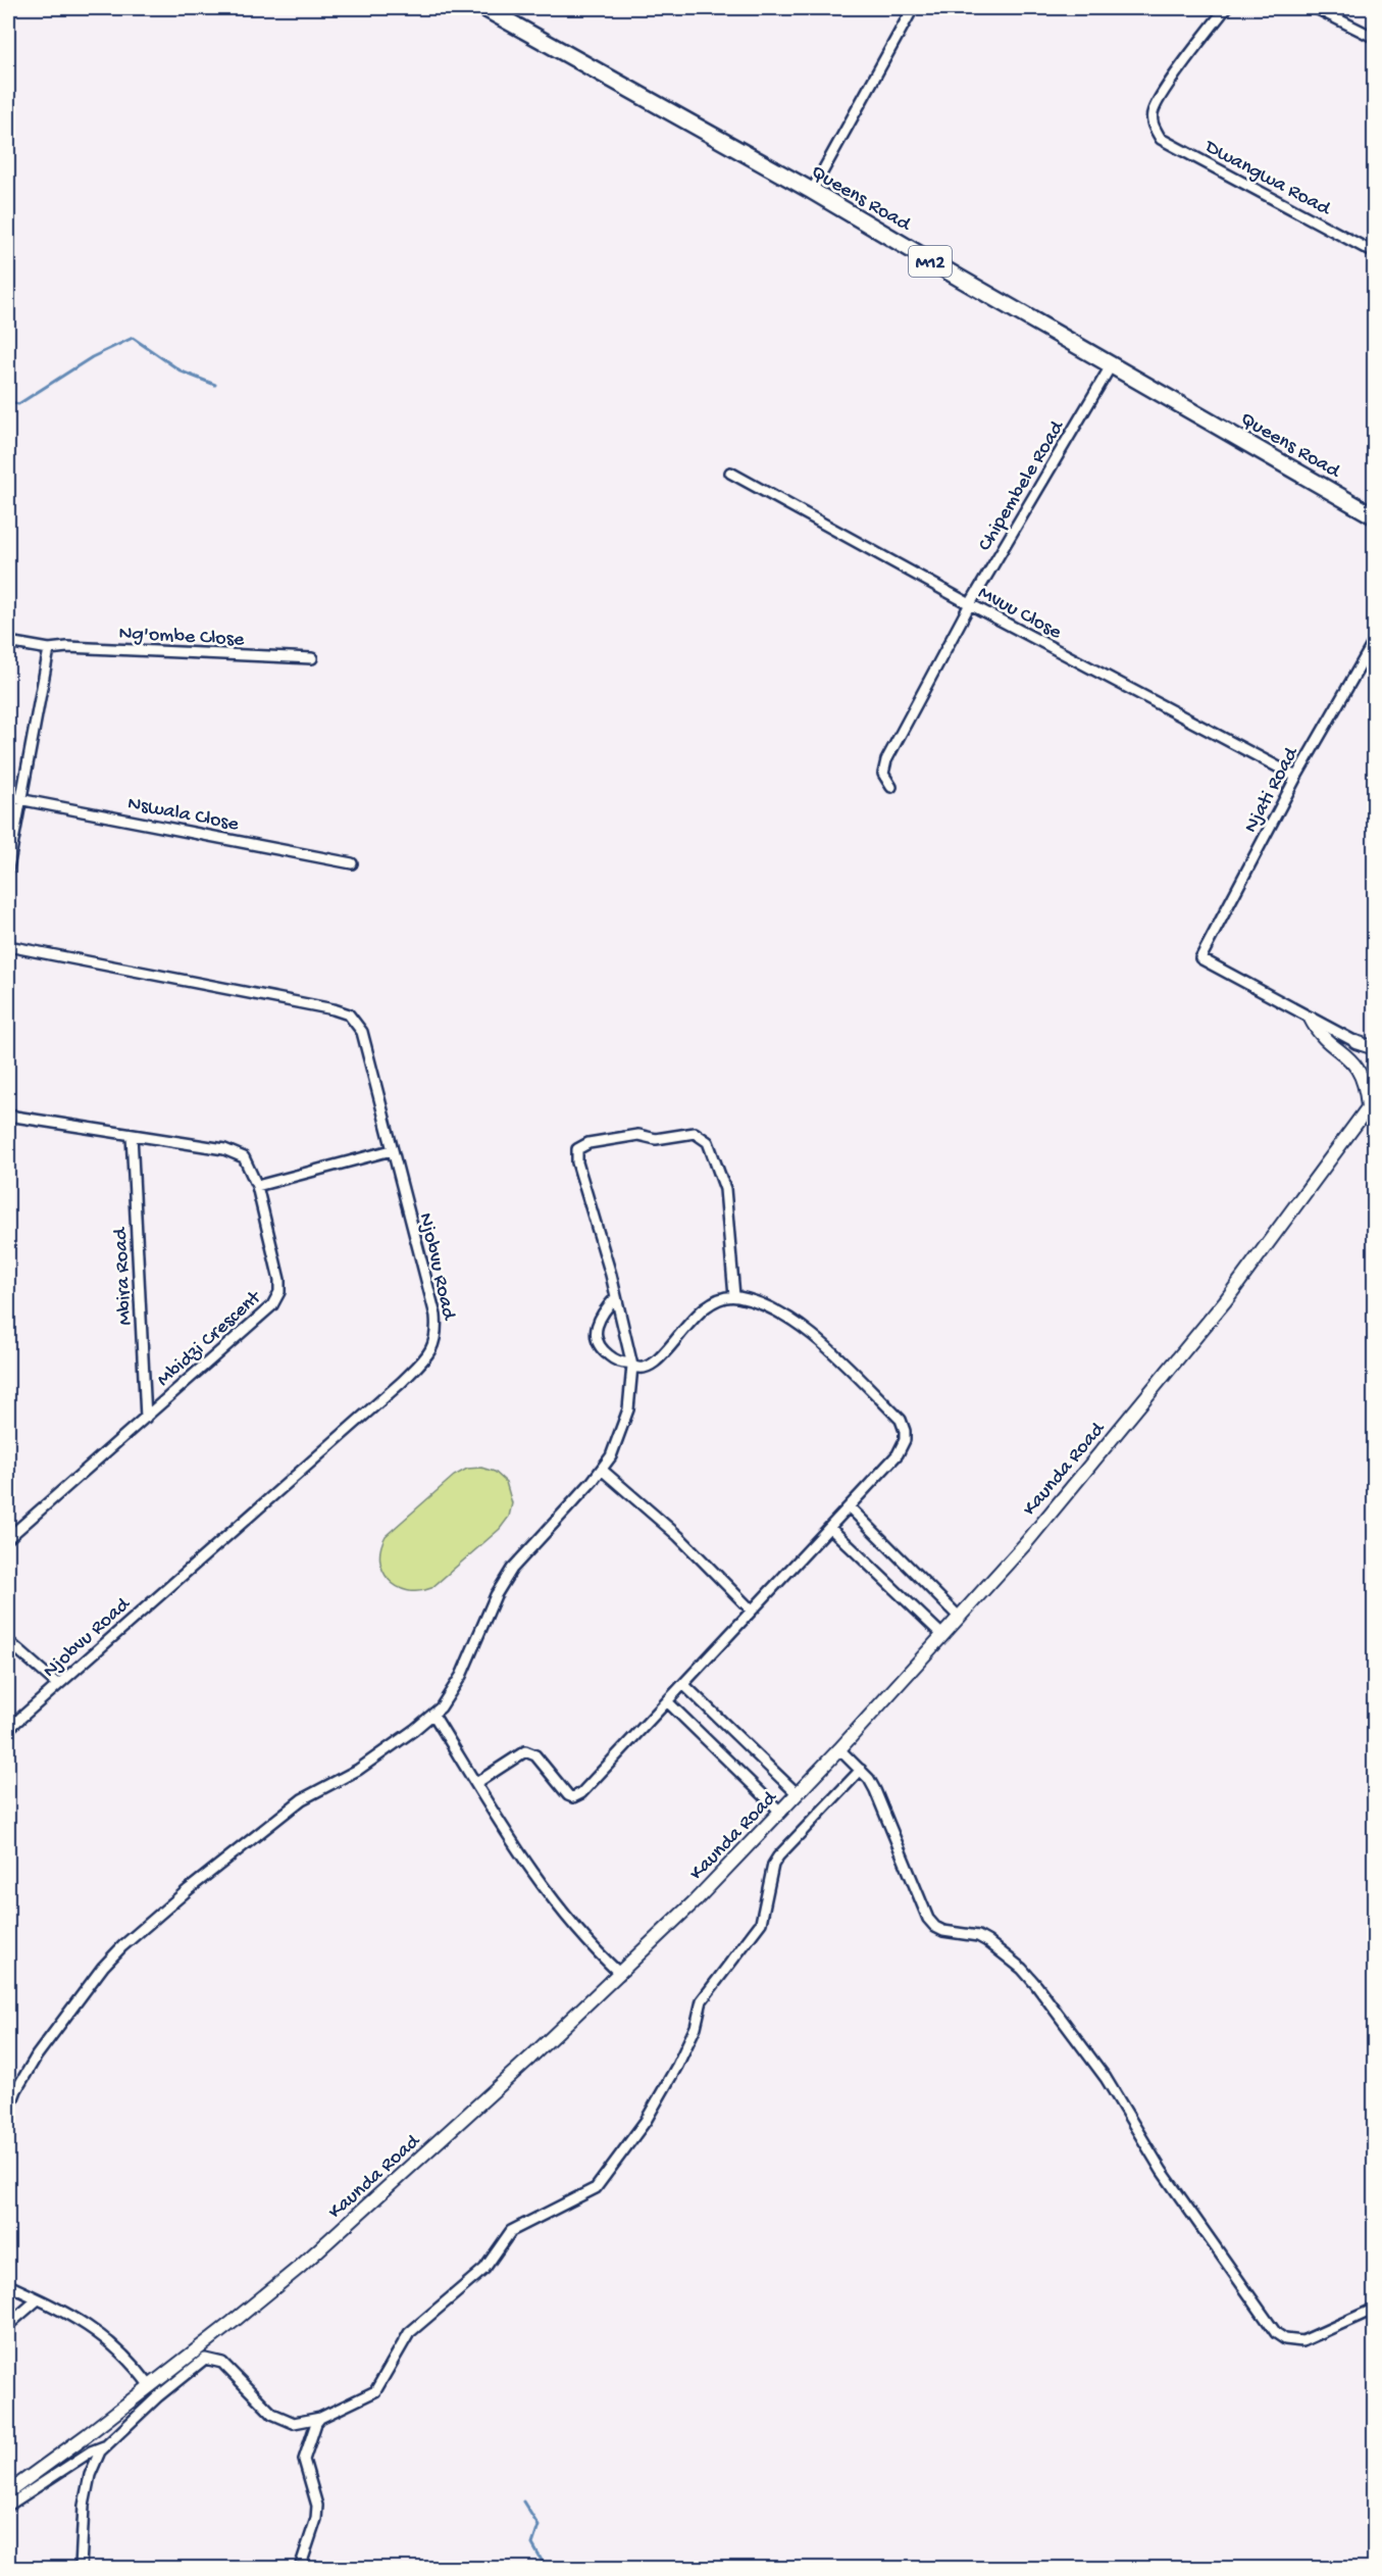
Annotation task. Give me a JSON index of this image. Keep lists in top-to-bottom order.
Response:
{
  "streets": {
    "highway": ["Queens Road", "M12"],
    "main road": ["Kaunda Road"],
    "street": [
      "Dwangwa Road",
      "Chipembele Road",
      "Mvuu Close",
      "Ng'ombe Close",
      "Njati Road",
      "Nswala Close",
      "Njobvu Road",
      "Mbira Road",
      "Mbidzi Crescent"
    ]
  },
  "crossings": [
    ["Queens Road", "Chipembele Road"],
    ["Chipembele Road", "Mvuu Close"],
    ["Mvuu Close", "Njati Road"],
    ["Mbira Road", "Mbidzi Crescent"]
  ]
}
